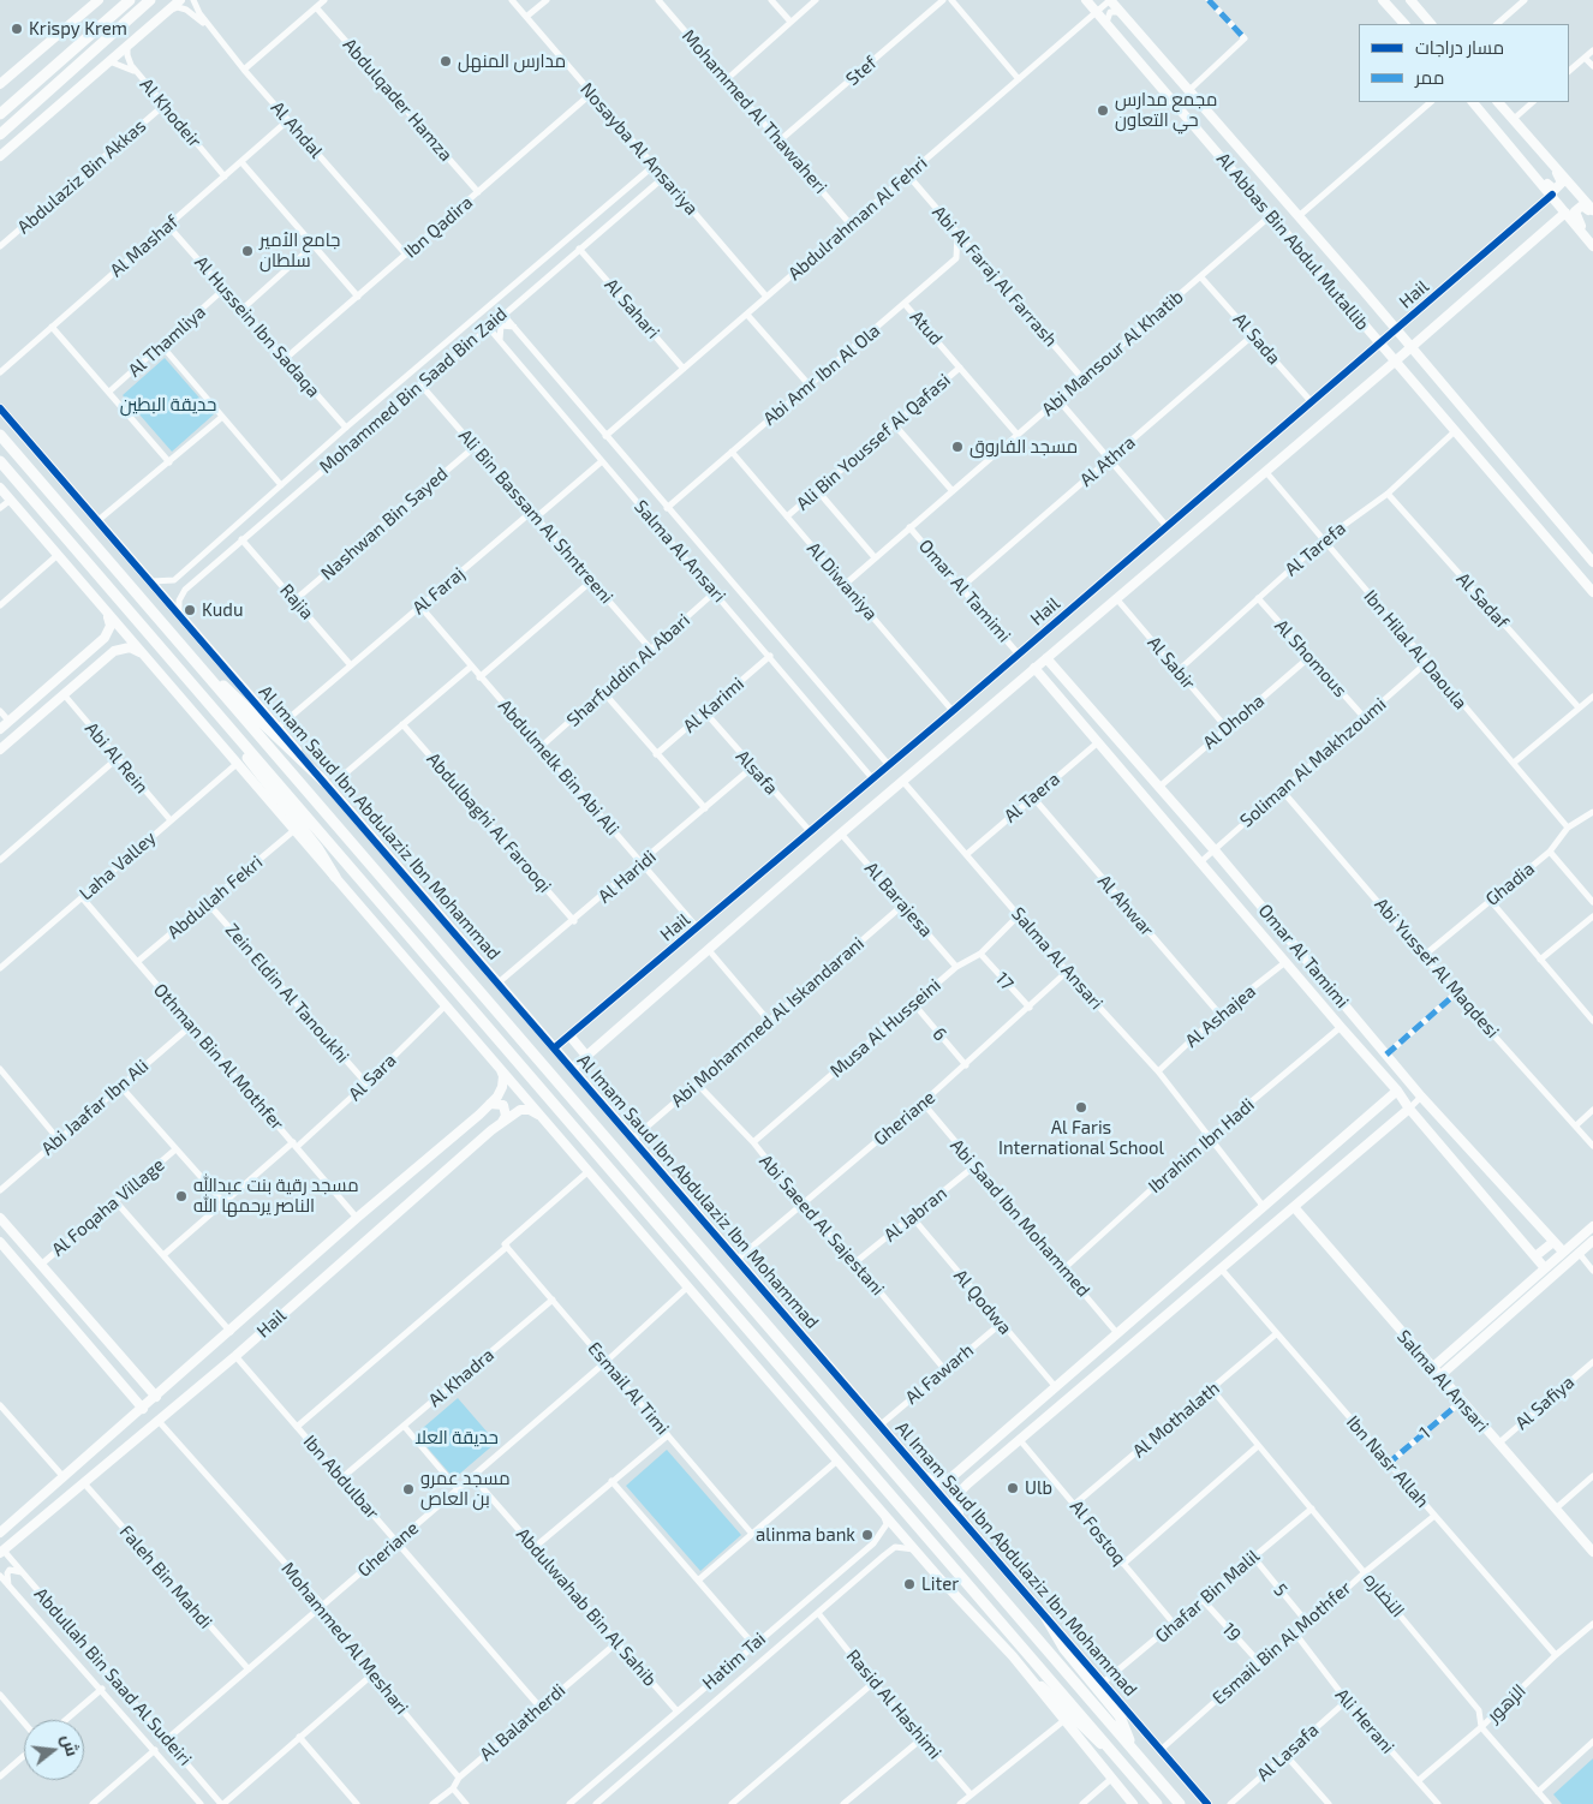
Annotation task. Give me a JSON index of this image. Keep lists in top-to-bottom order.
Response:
{
  "streets": {
    "main road": ["Al Imam Saud Ibn Abdulaziz Ibn Mohammad"],
    "street": [
      "Stef",
      "Abdulqader Hamza",
      "Mohammed Al Thawaheri",
      "Al Khodeir",
      "Al Ahdal",
      "Nosayba Al Ansariya",
      "Abdulaziz Bin Akkas",
      "Abdulrahman Al Fehri",
      "Ibn Qadira",
      "Al Abbas Bin Abdul Mutallib",
      "Al Mashaf",
      "Abi Al Faraj Al Farrash",
      "Hail",
      "Al Sahari",
      "Al Hussein Ibn Sadaqa",
      "Atud",
      "Al Sada",
      "Al Thamliya",
      "Abi Mansour Al Khatib",
      "Abi Amr Ibn Al Ola",
      "Mohammed Bin Saad Bin Zaid",
      "Ali Bin Youssef Al Qafasi",
      "Al Athra",
      "Ali Bin Bassam Al Shntreeni",
      "Nashwan Bin Sayed",
      "Al Tarefa",
      "Salma Al Ansari",
      "Al Diwaniya",
      "Al Faraj",
      "Omar Al Tamimi",
      "Al Sadaf",
      "Rajia",
      "Ibn Hilal Al Daoula",
      "Al Shomous",
      "Al Sabir",
      "Sharfuddin Al Abari",
      "Al Karimi",
      "Al Dhoha",
      "Abi Al Rein",
      "Soliman Al Makhzoumi",
      "Abdulmelk Bin Abi Ali",
      "Alsafa",
      "Al Taera",
      "Abdulbaghi Al Farooqi",
      "Laha Valley",
      "Al Haridi",
      "Ghadia",
      "Abdullah Fekri",
      "Al Barajesa",
      "Al Ahwar",
      "Abi Yussef Al Maqdesi",
      "17",
      "Zein Eldin Al Tanoukhi",
      "Al Ashajea",
      "Abi Mohammed Al Iskandarani",
      "Musa Al Husseini",
      "6",
      "Othman Bin Al Mothfer",
      "Al Sara",
      "Abi Jaafar Ibn Ali",
      "Gheriane",
      "Ibrahim Ibn Hadi",
      "Al Foqaha Village",
      "Al Jabran",
      "Abi Saad Ibn Mohammed",
      "Abi Saeed Al Sajestani",
      "Al Qodwa",
      "Al Fawarh",
      "Al Khadra",
      "Esmail Al Timi",
      "Al Safiya",
      "Al Mothalath",
      "1",
      "Ibn Nasr Allah",
      "Ibn Abdulbar",
      "Al Fostoq",
      "Faleh Bin Mahdi",
      "5",
      "النضاره",
      "Ghafar Bin Malil",
      "Abdulwahab Bin Al Sahib",
      "19",
      "Mohammed Al Meshari",
      "Esmail Bin Al Mothfer",
      "Hatim Tai",
      "Abdullah Bin Saad Al Sudeiri",
      "الزهور",
      "Rasid Al Hashimi",
      "Ali Herani",
      "Al Balatherdi",
      "Al Lasafa"
    ]
  },
  "crossings": [
    ["Stef", "Mohammed Al Thawaheri"],
    ["Abdulqader Hamza", "Ibn Qadira"],
    ["Mohammed Al Thawaheri", "Abdulrahman Al Fehri"],
    ["Al Khodeir", "Abdulaziz Bin Akkas"],
    ["Al Khodeir", "Al Mashaf"],
    ["Al Ahdal", "Ibn Qadira"],
    ["Al Ahdal", "Al Mashaf"],
    ["Nosayba Al Ansariya", "Abdulrahman Al Fehri"],
    ["Nosayba Al Ansariya", "Ibn Qadira"],
    ["Nosayba Al Ansariya", "Mohammed Bin Saad Bin Zaid"],
    ["Abdulrahman Al Fehri", "Al Abbas Bin Abdul Mutallib"],
    ["Abdulrahman Al Fehri", "Abi Al Faraj Al Farrash"],
    ["Abdulrahman Al Fehri", "Al Sahari"],
    ["Abdulrahman Al Fehri", "Salma Al Ansari"],
    ["Ibn Qadira", "Al Hussein Ibn Sadaqa"],
    ["Al Abbas Bin Abdul Mutallib", "Hail"],
    ["Al Abbas Bin Abdul Mutallib", "Abi Mansour Al Khatib"],
    ["Al Abbas Bin Abdul Mutallib", "Al Tarefa"],
    ["Al Mashaf", "Al Hussein Ibn Sadaqa"],
    ["Abi Al Faraj Al Farrash", "Abi Mansour Al Khatib"],
    ["Abi Al Faraj Al Farrash", "Abi Amr Ibn Al Ola"],
    ["Hail", "Al Sada"],
    ["Hail", "Salma Al Ansari"],
    ["Hail", "Al Diwaniya"],
    ["Hail", "Omar Al Tamimi"],
    ["Hail", "Ibn Hilal Al Daoula"],
    ["Hail", "Al Sabir"],
    ["Hail", "Abdulmelk Bin Abi Ali"],
    ["Hail", "Alsafa"],
    ["Hail", "Al Imam Saud Ibn Abdulaziz Ibn Mohammad"],
    ["Hail", "Al Barajesa"],
    ["Hail", "Othman Bin Al Mothfer"],
    ["Hail", "Ibn Abdulbar"],
    ["Hail", "Faleh Bin Mahdi"],
    ["Hail", "Mohammed Al Meshari"],
    ["Hail", "Abdullah Bin Saad Al Sudeiri"],
    ["Al Sahari", "Mohammed Bin Saad Bin Zaid"],
    ["Al Hussein Ibn Sadaqa", "Al Thamliya"],
    ["Al Hussein Ibn Sadaqa", "Mohammed Bin Saad Bin Zaid"],
    ["Atud", "Abi Mansour Al Khatib"],
    ["Atud", "Abi Amr Ibn Al Ola"],
    ["Atud", "Ali Bin Youssef Al Qafasi"],
    ["Al Sada", "Abi Mansour Al Khatib"],
    ["Al Sada", "Al Athra"],
    ["Abi Mansour Al Khatib", "Al Diwaniya"],
    ["Abi Mansour Al Khatib", "Omar Al Tamimi"],
    ["Abi Amr Ibn Al Ola", "Salma Al Ansari"],
    ["Abi Amr Ibn Al Ola", "Al Diwaniya"],
    ["Mohammed Bin Saad Bin Zaid", "Ali Bin Bassam Al Shntreeni"],
    ["Mohammed Bin Saad Bin Zaid", "Salma Al Ansari"],
    ["Mohammed Bin Saad Bin Zaid", "Rajia"],
    ["Mohammed Bin Saad Bin Zaid", "Al Imam Saud Ibn Abdulaziz Ibn Mohammad"],
    ["Ali Bin Youssef Al Qafasi", "Al Diwaniya"],
    ["Al Athra", "Omar Al Tamimi"],
    ["Ali Bin Bassam Al Shntreeni", "Nashwan Bin Sayed"],
    ["Ali Bin Bassam Al Shntreeni", "Al Faraj"],
    ["Ali Bin Bassam Al Shntreeni", "Sharfuddin Al Abari"],
    ["Nashwan Bin Sayed", "Rajia"],
    ["Al Tarefa", "Al Sadaf"],
    ["Al Tarefa", "Ibn Hilal Al Daoula"],
    ["Al Tarefa", "Al Shomous"],
    ["Al Tarefa", "Al Sabir"],
    ["Salma Al Ansari", "Al Faraj"],
    ["Salma Al Ansari", "Sharfuddin Al Abari"],
    ["Salma Al Ansari", "Al Karimi"],
    ["Salma Al Ansari", "Al Taera"],
    ["Salma Al Ansari", "Al Ashajea"],
    ["Salma Al Ansari", "Musa Al Husseini"],
    ["Salma Al Ansari", "Gheriane"],
    ["Salma Al Ansari", "Ibrahim Ibn Hadi"],
    ["Salma Al Ansari", "Al Safiya"],
    ["Salma Al Ansari", "1"],
    ["Al Faraj", "Rajia"],
    ["Al Faraj", "Abdulmelk Bin Abi Ali"],
    ["Al Faraj", "Al Imam Saud Ibn Abdulaziz Ibn Mohammad"],
    ["Omar Al Tamimi", "Al Dhoha"],
    ["Omar Al Tamimi", "Soliman Al Makhzoumi"],
    ["Ibn Hilal Al Daoula", "Soliman Al Makhzoumi"],
    ["Ibn Hilal Al Daoula", "Ghadia"],
    ["Al Shomous", "Al Dhoha"],
    ["Al Shomous", "Soliman Al Makhzoumi"],
    ["Al Sabir", "Al Dhoha"],
    ["Sharfuddin Al Abari", "Abdulmelk Bin Abi Ali"],
    ["Al Karimi", "Alsafa"],
    ["Abi Al Rein", "Laha Valley"],
    ["Soliman Al Makhzoumi", "Abi Yussef Al Maqdesi"],
    ["Abdulmelk Bin Abi Ali", "Al Haridi"],
    ["Alsafa", "Al Haridi"],
    ["Al Taera", "Al Ahwar"],
    ["Al Imam Saud Ibn Abdulaziz Ibn Mohammad", "Al Haridi"],
    ["Al Imam Saud Ibn Abdulaziz Ibn Mohammad", "Abi Mohammed Al Iskandarani"],
    ["Al Imam Saud Ibn Abdulaziz Ibn Mohammad", "Gheriane"],
    ["Al Imam Saud Ibn Abdulaziz Ibn Mohammad", "Al Fawarh"],
    ["Al Imam Saud Ibn Abdulaziz Ibn Mohammad", "Ghafar Bin Malil"],
    ["Al Imam Saud Ibn Abdulaziz Ibn Mohammad", "Esmail Bin Al Mothfer"],
    ["Abdulbaghi Al Farooqi", "Al Haridi"],
    ["Laha Valley", "Othman Bin Al Mothfer"],
    ["Ghadia", "Abi Yussef Al Maqdesi"],
    ["Abdullah Fekri", "Zein Eldin Al Tanoukhi"],
    ["Abdullah Fekri", "Othman Bin Al Mothfer"],
    ["Al Barajesa", "Abi Mohammed Al Iskandarani"],
    ["Al Barajesa", "Musa Al Husseini"],
    ["Al Ahwar", "Al Ashajea"],
    ["17", "Musa Al Husseini"],
    ["17", "Gheriane"],
    ["Zein Eldin Al Tanoukhi", "Al Sara"],
    ["Abi Mohammed Al Iskandarani", "Abi Saeed Al Sajestani"],
    ["Musa Al Husseini", "6"],
    ["Musa Al Husseini", "Abi Saeed Al Sajestani"],
    ["6", "Gheriane"],
    ["Othman Bin Al Mothfer", "Al Sara"],
    ["Othman Bin Al Mothfer", "Abi Jaafar Ibn Ali"],
    ["Gheriane", "Abi Saad Ibn Mohammed"],
    ["Gheriane", "Abi Saeed Al Sajestani"],
    ["Gheriane", "Esmail Al Timi"],
    ["Gheriane", "Ibn Abdulbar"],
    ["Gheriane", "Faleh Bin Mahdi"],
    ["Gheriane", "Abdulwahab Bin Al Sahib"],
    ["Gheriane", "Mohammed Al Meshari"],
    ["Gheriane", "Abdullah Bin Saad Al Sudeiri"],
    ["Ibrahim Ibn Hadi", "Abi Saad Ibn Mohammed"],
    ["Al Jabran", "Abi Saad Ibn Mohammed"],
    ["Al Jabran", "Abi Saeed Al Sajestani"],
    ["Al Jabran", "Al Qodwa"],
    ["Abi Saeed Al Sajestani", "Al Fawarh"],
    ["Al Qodwa", "Al Fawarh"],
    ["Al Khadra", "Esmail Al Timi"],
    ["Al Khadra", "Ibn Abdulbar"],
    ["Al Mothalath", "Ibn Nasr Allah"],
    ["Al Mothalath", "Al Fostoq"],
    ["Al Mothalath", "النضاره"],
    ["1", "Ibn Nasr Allah"],
    ["Ibn Nasr Allah", "Esmail Bin Al Mothfer"],
    ["Ibn Nasr Allah", "الزهور"],
    ["Ibn Abdulbar", "Al Balatherdi"],
    ["Al Fostoq", "Ghafar Bin Malil"],
    ["5", "Ghafar Bin Malil"],
    ["5", "Esmail Bin Al Mothfer"],
    ["النضاره", "Ghafar Bin Malil"],
    ["النضاره", "Esmail Bin Al Mothfer"],
    ["النضاره", "الزهور"],
    ["Ghafar Bin Malil", "19"],
    ["Abdulwahab Bin Al Sahib", "Hatim Tai"],
    ["Abdulwahab Bin Al Sahib", "Al Balatherdi"],
    ["19", "Esmail Bin Al Mothfer"],
    ["Mohammed Al Meshari", "Al Balatherdi"],
    ["Esmail Bin Al Mothfer", "Ali Herani"],
    ["Hatim Tai", "Rasid Al Hashimi"],
    ["الزهور", "Ali Herani"],
    ["Ali Herani", "Al Lasafa"]
  ],
  "parks": ["حديقة البطين", "حديقة العلا"],
  "places": [
    "Krispy Krem",
    "مدارس المنهل",
    "مجمع مدارس حي التعاون",
    "جامع الأمير سلطان",
    "مسجد الفاروق",
    "Kudu",
    "Al Faris International School",
    "مسجد رقية بنت عبدالله الناصر يرحمها الله",
    "Ulb",
    "مسجد عمرو بن العاص",
    "alinma bank",
    "Liter"
  ],
  "legend": ["مسار دراجات", "ممر"],
  "north": "right"
}
